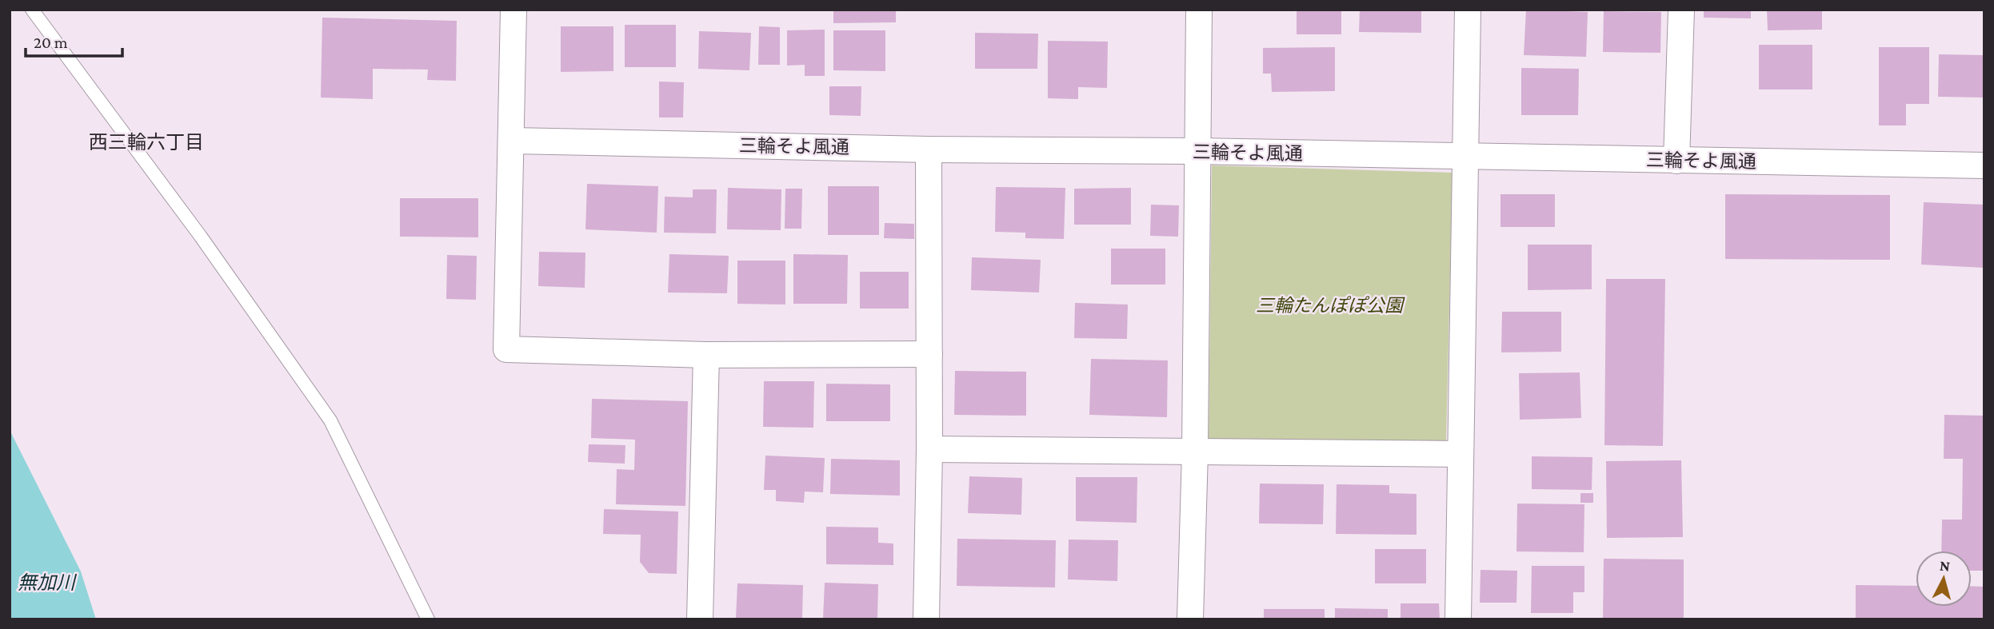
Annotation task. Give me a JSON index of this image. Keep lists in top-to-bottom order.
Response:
{
  "streets": {
    "street": ["三輪そよ風通"]
  },
  "districts": ["西三輪六丁目"],
  "water": ["無加川"],
  "parks": ["三輪たんぽぽ公園"],
  "scale_bar": "20 m",
  "north": "top"
}
